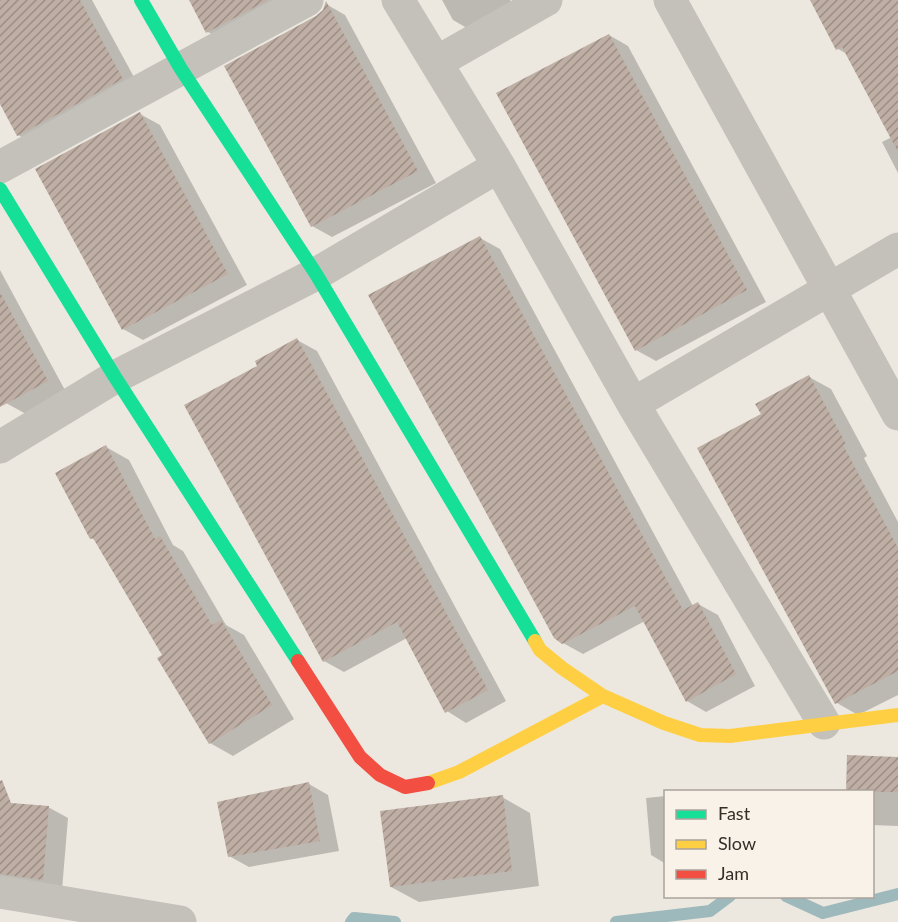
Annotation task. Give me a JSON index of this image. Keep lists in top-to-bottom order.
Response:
{
  "legend": ["Fast", "Slow", "Jam"]
}
